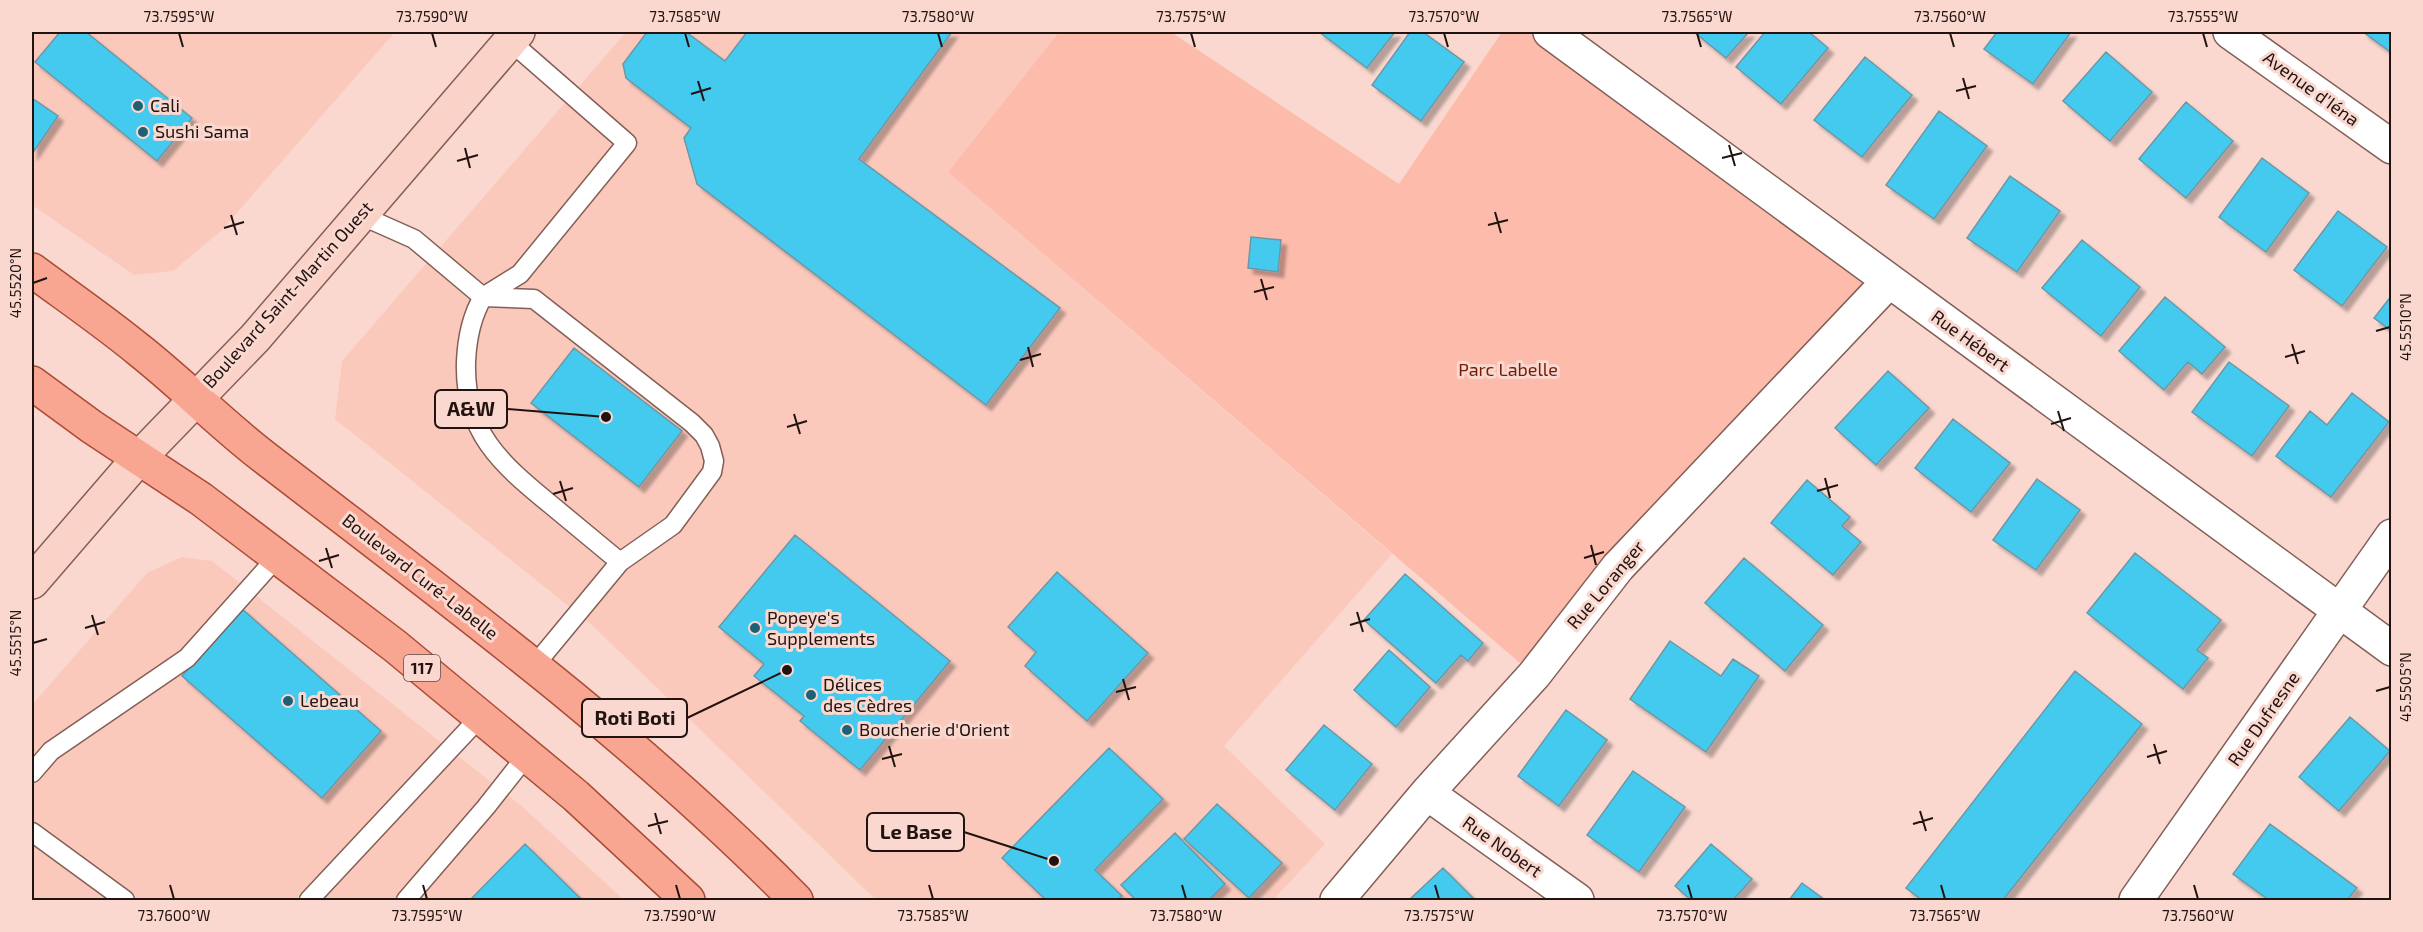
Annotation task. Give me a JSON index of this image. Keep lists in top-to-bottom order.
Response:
{
  "streets": {
    "main road": ["Boulevard Saint-Martin Ouest", "Boulevard Curé-Labelle", "117"],
    "street": [
      "Avenue d'Iéna",
      "Rue Hébert",
      "Rue Loranger",
      "Rue Dufresne",
      "Rue Nobert"
    ]
  },
  "crossings": [
    ["Boulevard Saint-Martin Ouest", "Boulevard Curé-Labelle"],
    ["Boulevard Saint-Martin Ouest", "117"],
    ["Rue Hébert", "Rue Loranger"],
    ["Rue Hébert", "Rue Dufresne"],
    ["Rue Loranger", "Rue Nobert"]
  ],
  "parks": ["Parc Labelle"],
  "places": [
    "Cali",
    "Sushi Sama",
    "A&W",
    "Popeye's Supplements",
    "Roti Boti",
    "Délices des Cèdres",
    "Lebeau",
    "Boucherie d'Orient",
    "Le Base"
  ],
  "coordinates": [
    "73.7595°W",
    "73.7590°W",
    "73.7585°W",
    "73.7580°W",
    "73.7575°W",
    "73.7570°W",
    "73.7565°W",
    "73.7560°W",
    "73.7555°W",
    "45.5520°N",
    "45.5510°N",
    "45.5515°N",
    "45.5505°N",
    "73.7600°W"
  ]
}
